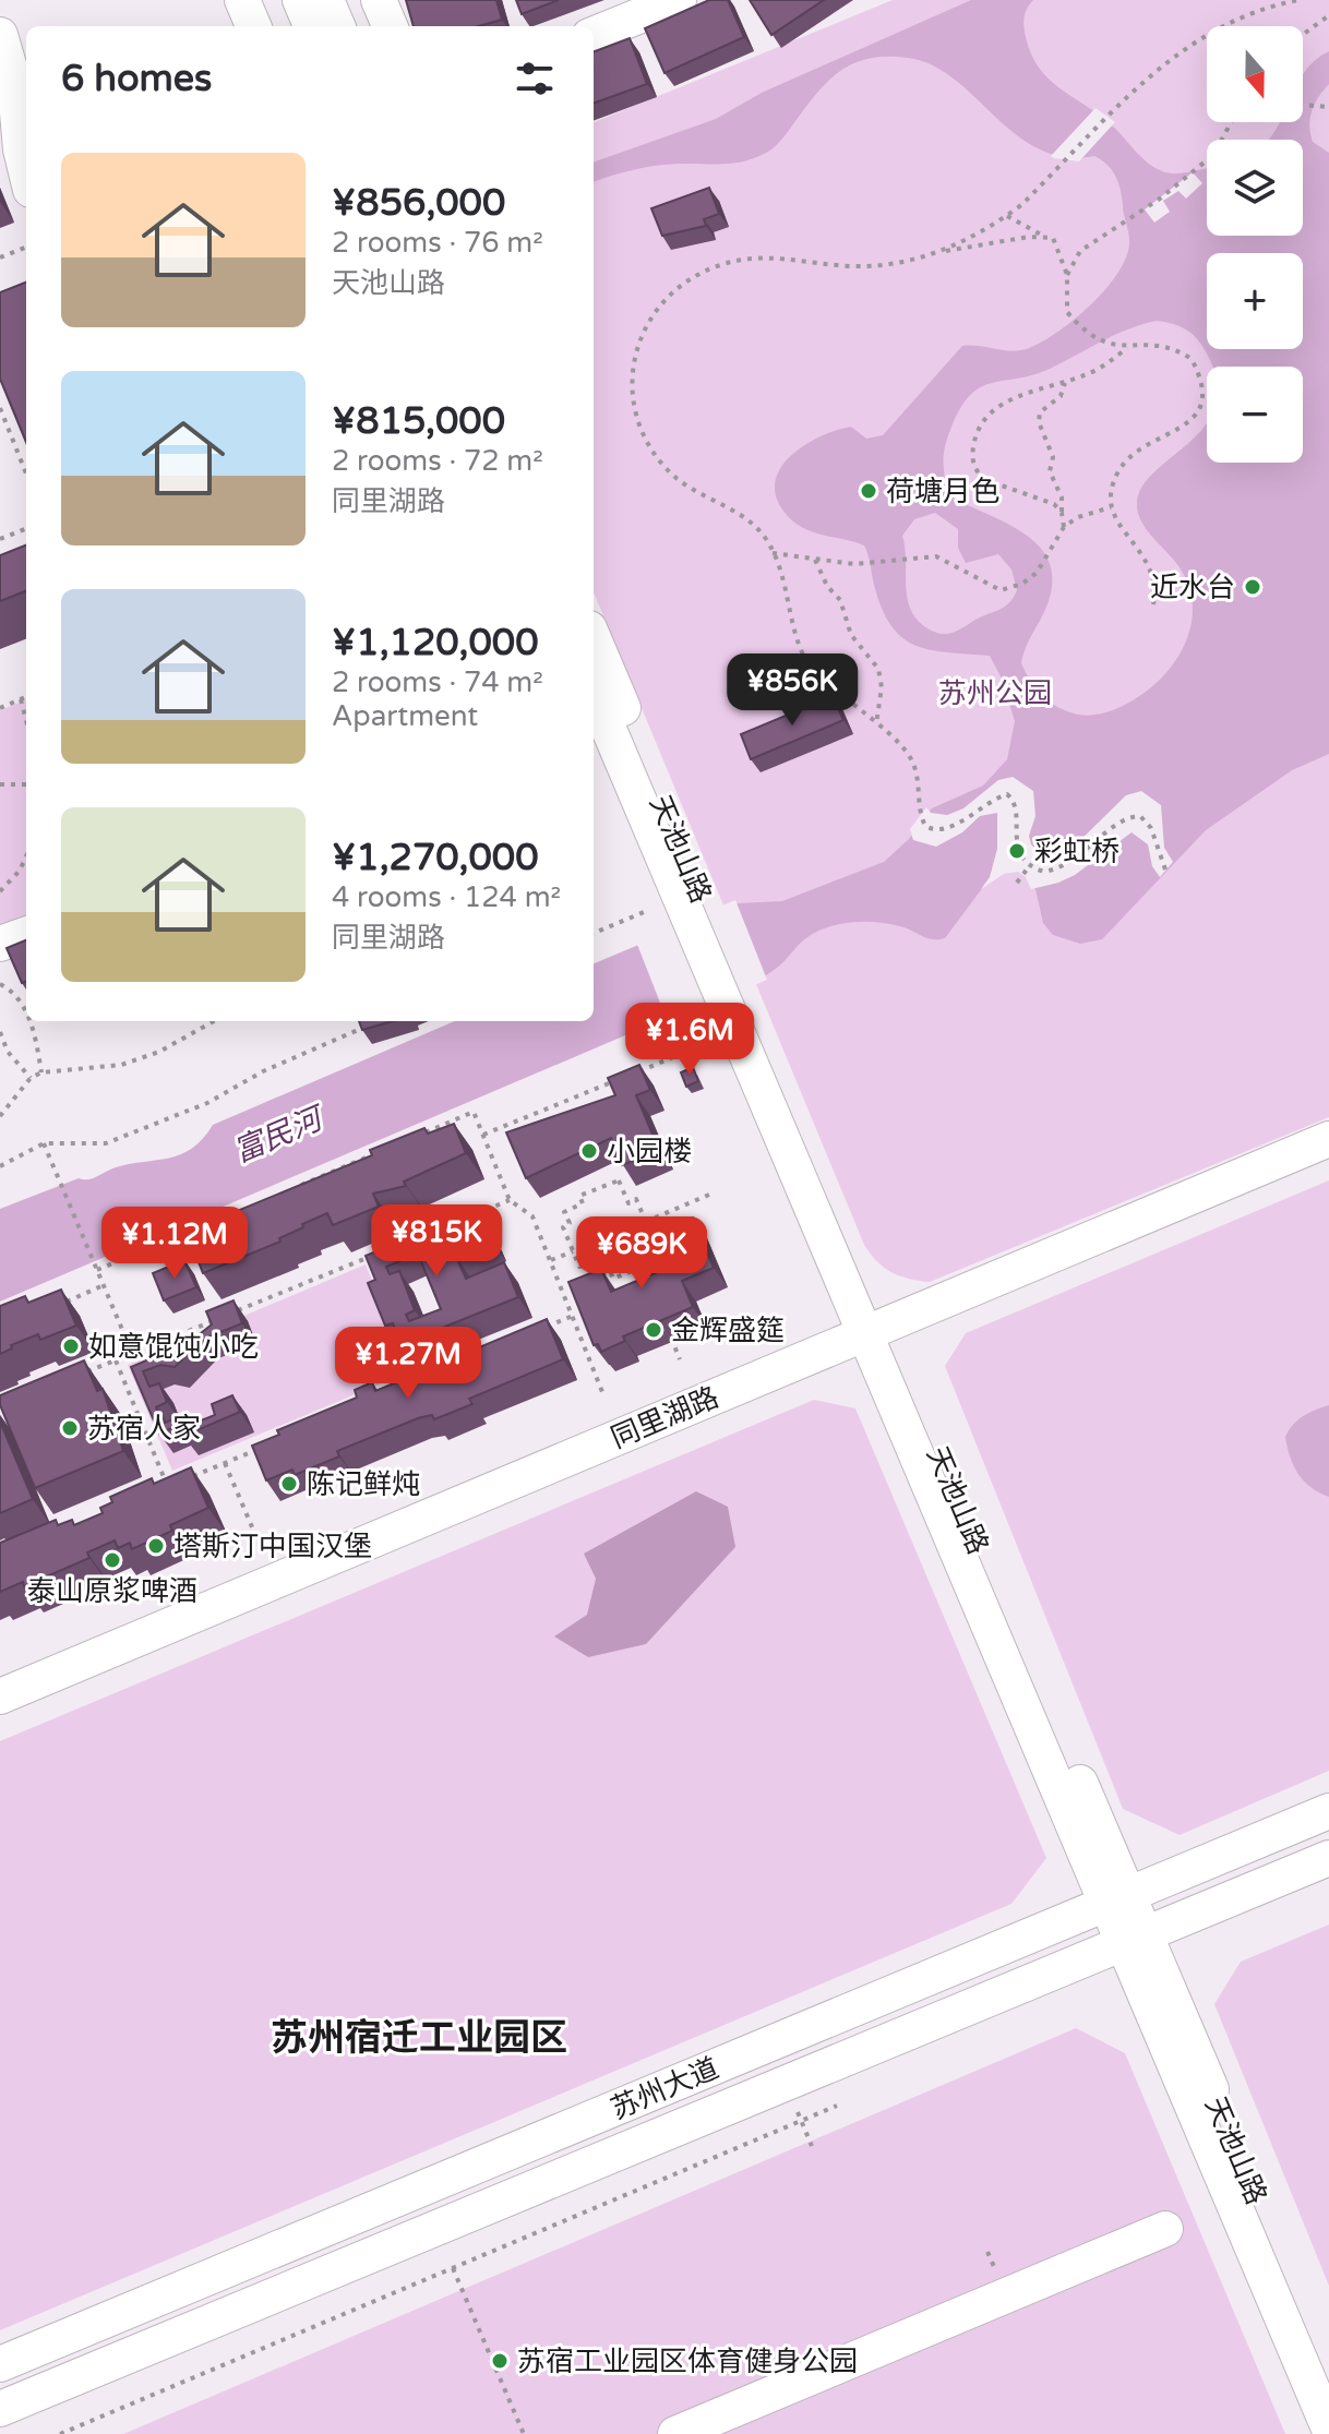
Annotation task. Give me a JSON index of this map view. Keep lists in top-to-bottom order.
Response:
{
  "streets": {
    "street": ["天池山路", "同里湖路", "苏州大道"]
  },
  "crossings": [
    ["天池山路", "同里湖路"],
    ["天池山路", "苏州大道"]
  ],
  "districts": ["苏州宿迁工业园区"],
  "water": ["富民河"],
  "parks": ["苏州公园"],
  "places": [
    "荷塘月色",
    "近水台",
    "彩虹桥",
    "小园楼",
    "金辉盛筵",
    "如意馄饨小吃",
    "苏宿人家",
    "陈记鲜炖",
    "塔斯汀中国汉堡",
    "泰山原浆啤酒",
    "苏宿工业园区体育健身公园"
  ],
  "north": "bottom",
  "page": {
    "map_buttons": ["+", "−"],
    "heading": "6 homes",
    "list": [
      {
        "name": "¥856,000",
        "note": "2 rooms · 76 m² · 天池山路"
      },
      {
        "name": "¥815,000",
        "note": "2 rooms · 72 m² · 同里湖路"
      },
      {
        "name": "¥1,120,000",
        "note": "2 rooms · 74 m² · Apartment"
      },
      {
        "name": "¥1,270,000",
        "note": "4 rooms · 124 m² · 同里湖路"
      }
    ],
    "price": [
      "¥856K",
      "¥1.6M",
      "¥815K",
      "¥1.12M",
      "¥689K",
      "¥1.27M"
    ]
  }
}
